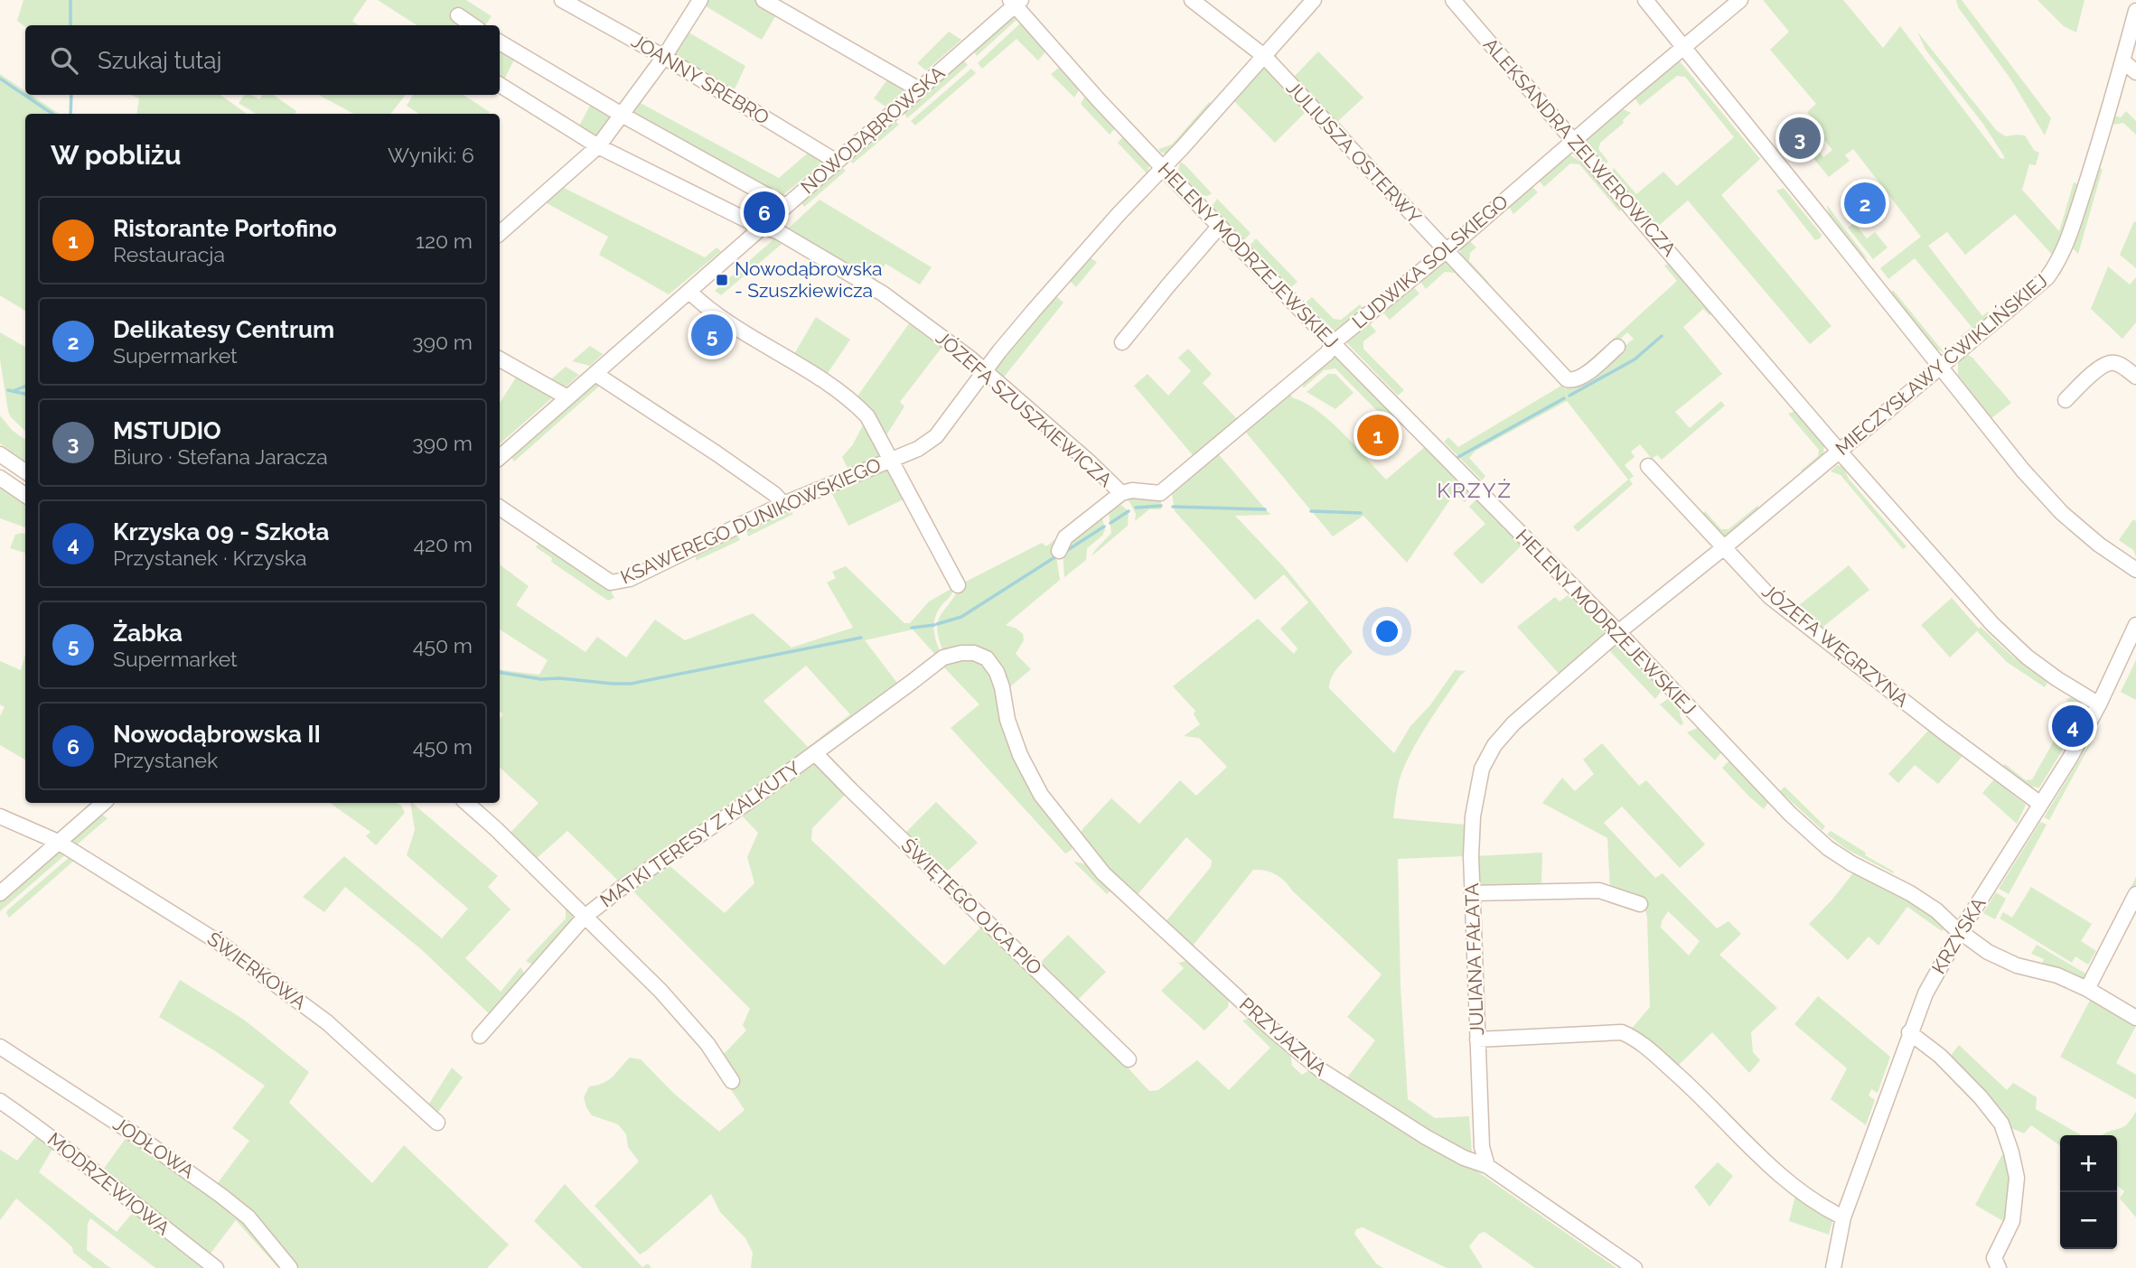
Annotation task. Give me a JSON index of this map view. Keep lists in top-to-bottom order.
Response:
{
  "streets": {
    "street": [
      "JOANNY SREBRO",
      "NOWODĄBROWSKA",
      "ALEKSANDRA ZELWEROWICZA",
      "JULIUSZA OSTERWY",
      "HELENY MODRZEJEWSKIEJ",
      "LUDWIKA SOLSKIEGO",
      "MIECZYSŁAWY ĆWIKLIŃSKIEJ",
      "JÓZEFA SZUSZKIEWICZA",
      "KSAWEREGO DUNIKOWSKIEGO",
      "JÓZEFA WĘGRZYNA",
      "MATKI TERESY Z KALKUTY",
      "ŚWIĘTEGO OJCA PIO",
      "KRZYSKA",
      "JULIANA FAŁATA",
      "ŚWIERKOWA",
      "PRZYJAZNA",
      "JODŁOWA",
      "MODRZEWIOWA"
    ]
  },
  "crossings": [
    ["JOANNY SREBRO", "NOWODĄBROWSKA"],
    ["NOWODĄBROWSKA", "HELENY MODRZEJEWSKIEJ"],
    ["NOWODĄBROWSKA", "JÓZEFA SZUSZKIEWICZA"],
    ["ALEKSANDRA ZELWEROWICZA", "LUDWIKA SOLSKIEGO"],
    ["ALEKSANDRA ZELWEROWICZA", "MIECZYSŁAWY ĆWIKLIŃSKIEJ"],
    ["ALEKSANDRA ZELWEROWICZA", "KRZYSKA"],
    ["JULIUSZA OSTERWY", "LUDWIKA SOLSKIEGO"],
    ["JULIUSZA OSTERWY", "KSAWEREGO DUNIKOWSKIEGO"],
    ["HELENY MODRZEJEWSKIEJ", "LUDWIKA SOLSKIEGO"],
    ["HELENY MODRZEJEWSKIEJ", "MIECZYSŁAWY ĆWIKLIŃSKIEJ"],
    ["HELENY MODRZEJEWSKIEJ", "KSAWEREGO DUNIKOWSKIEGO"],
    ["HELENY MODRZEJEWSKIEJ", "KRZYSKA"],
    ["HELENY MODRZEJEWSKIEJ", "JULIANA FAŁATA"],
    ["LUDWIKA SOLSKIEGO", "JÓZEFA SZUSZKIEWICZA"],
    ["MIECZYSŁAWY ĆWIKLIŃSKIEJ", "JÓZEFA WĘGRZYNA"],
    ["MIECZYSŁAWY ĆWIKLIŃSKIEJ", "JULIANA FAŁATA"],
    ["JÓZEFA SZUSZKIEWICZA", "KSAWEREGO DUNIKOWSKIEGO"],
    ["JÓZEFA WĘGRZYNA", "KRZYSKA"],
    ["MATKI TERESY Z KALKUTY", "ŚWIĘTEGO OJCA PIO"],
    ["MATKI TERESY Z KALKUTY", "PRZYJAZNA"],
    ["JULIANA FAŁATA", "PRZYJAZNA"]
  ],
  "districts": ["KRZYŻ"],
  "places": {
    "transit": ["Nowodąbrowska - Szuszkiewicza"]
  },
  "page": {
    "search": "Szukaj tutaj",
    "pins": [
      "3",
      "2",
      "6",
      "5",
      "1",
      "4"
    ],
    "heading": ["W pobliżu", "Wyniki: 6"],
    "list": [
      {
        "mark": "1",
        "name": "Ristorante Portofino",
        "note": "Restauracja",
        "value": "120 m"
      },
      {
        "mark": "2",
        "name": "Delikatesy Centrum",
        "note": "Supermarket",
        "value": "390 m"
      },
      {
        "mark": "3",
        "name": "MSTUDIO",
        "note": "Biuro · Stefana Jaracza",
        "value": "390 m"
      },
      {
        "mark": "4",
        "name": "Krzyska 09 - Szkoła",
        "note": "Przystanek · Krzyska",
        "value": "420 m"
      },
      {
        "mark": "5",
        "name": "Żabka",
        "note": "Supermarket",
        "value": "450 m"
      },
      {
        "mark": "6",
        "name": "Nowodąbrowska II",
        "note": "Przystanek",
        "value": "450 m"
      }
    ],
    "map_buttons": ["+", "−"]
  }
}
